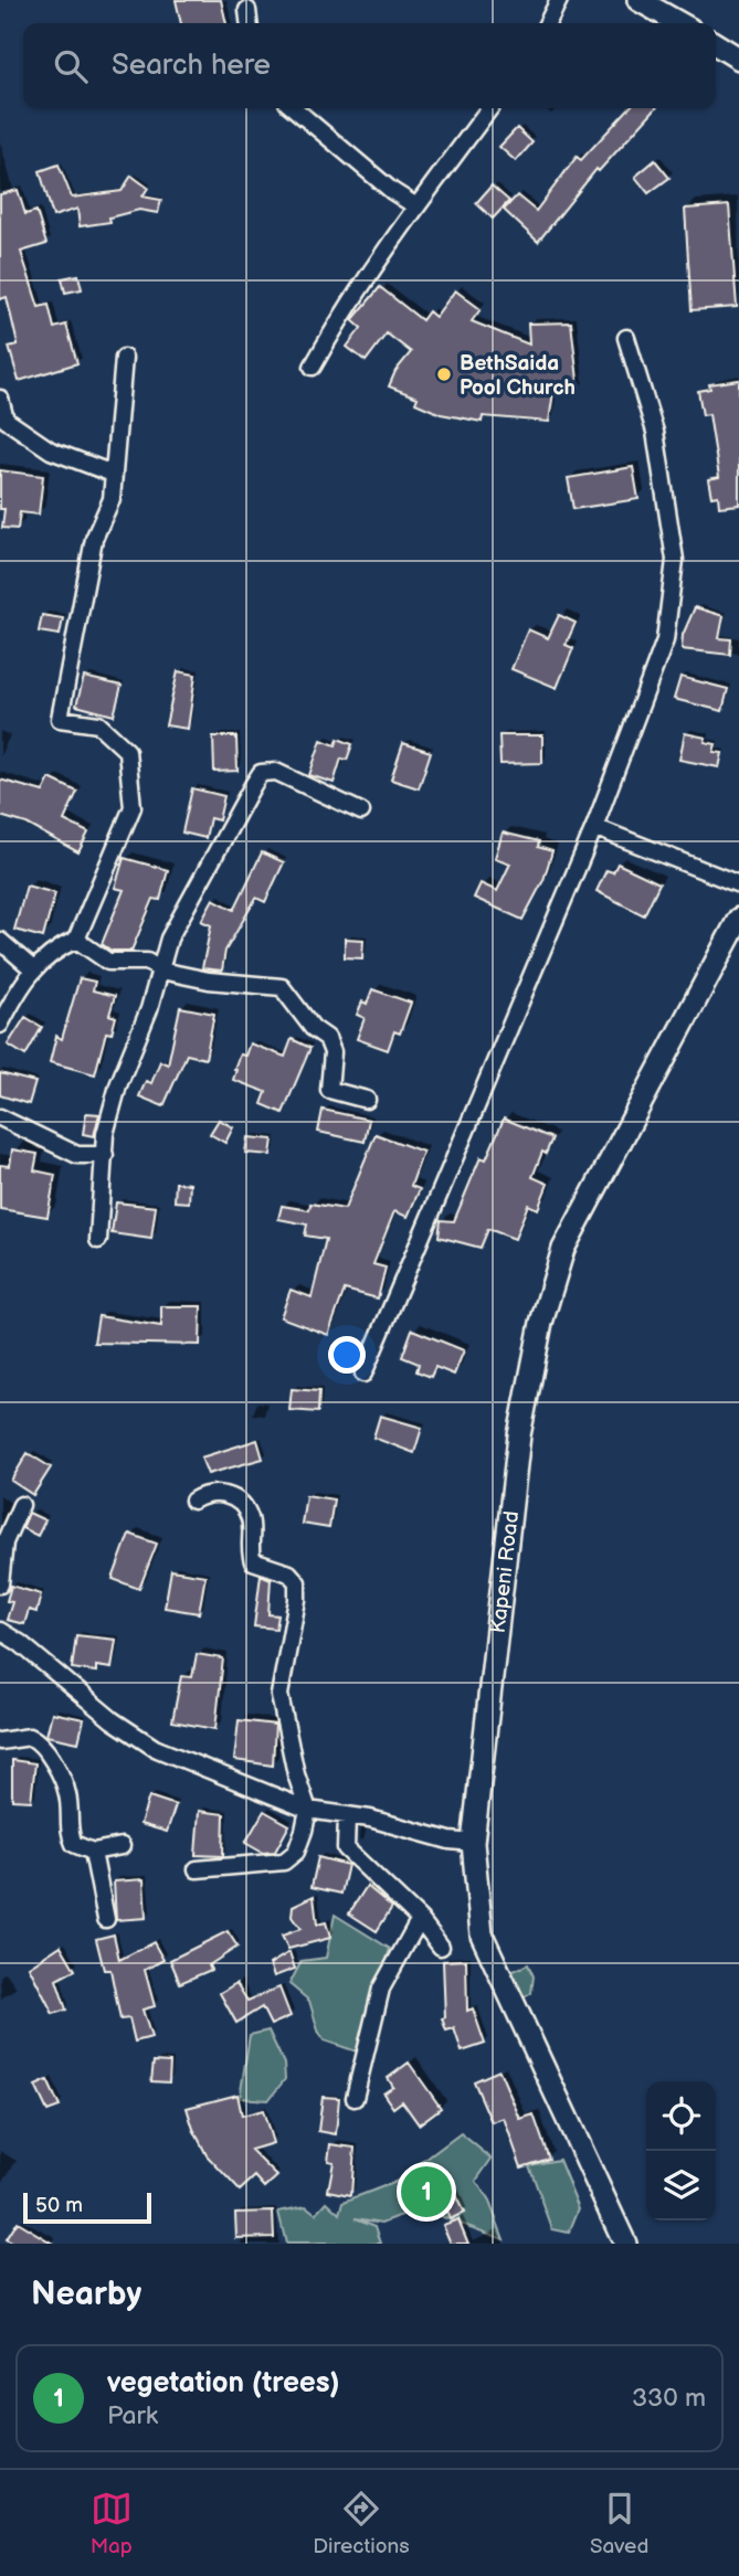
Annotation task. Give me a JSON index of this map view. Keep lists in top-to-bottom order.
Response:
{
  "streets": {
    "main road": ["Kapeni Road"]
  },
  "places": ["BethSaida Pool Church"],
  "scale_bar": "50 m",
  "page": {
    "search": "Search here",
    "pins": "1",
    "scale": "50 m",
    "heading": "Nearby",
    "list": [
      {
        "mark": "1",
        "name": "vegetation (trees)",
        "note": "Park",
        "value": "330 m"
      }
    ],
    "nav": ["Map", "Directions", "Saved"]
  }
}
